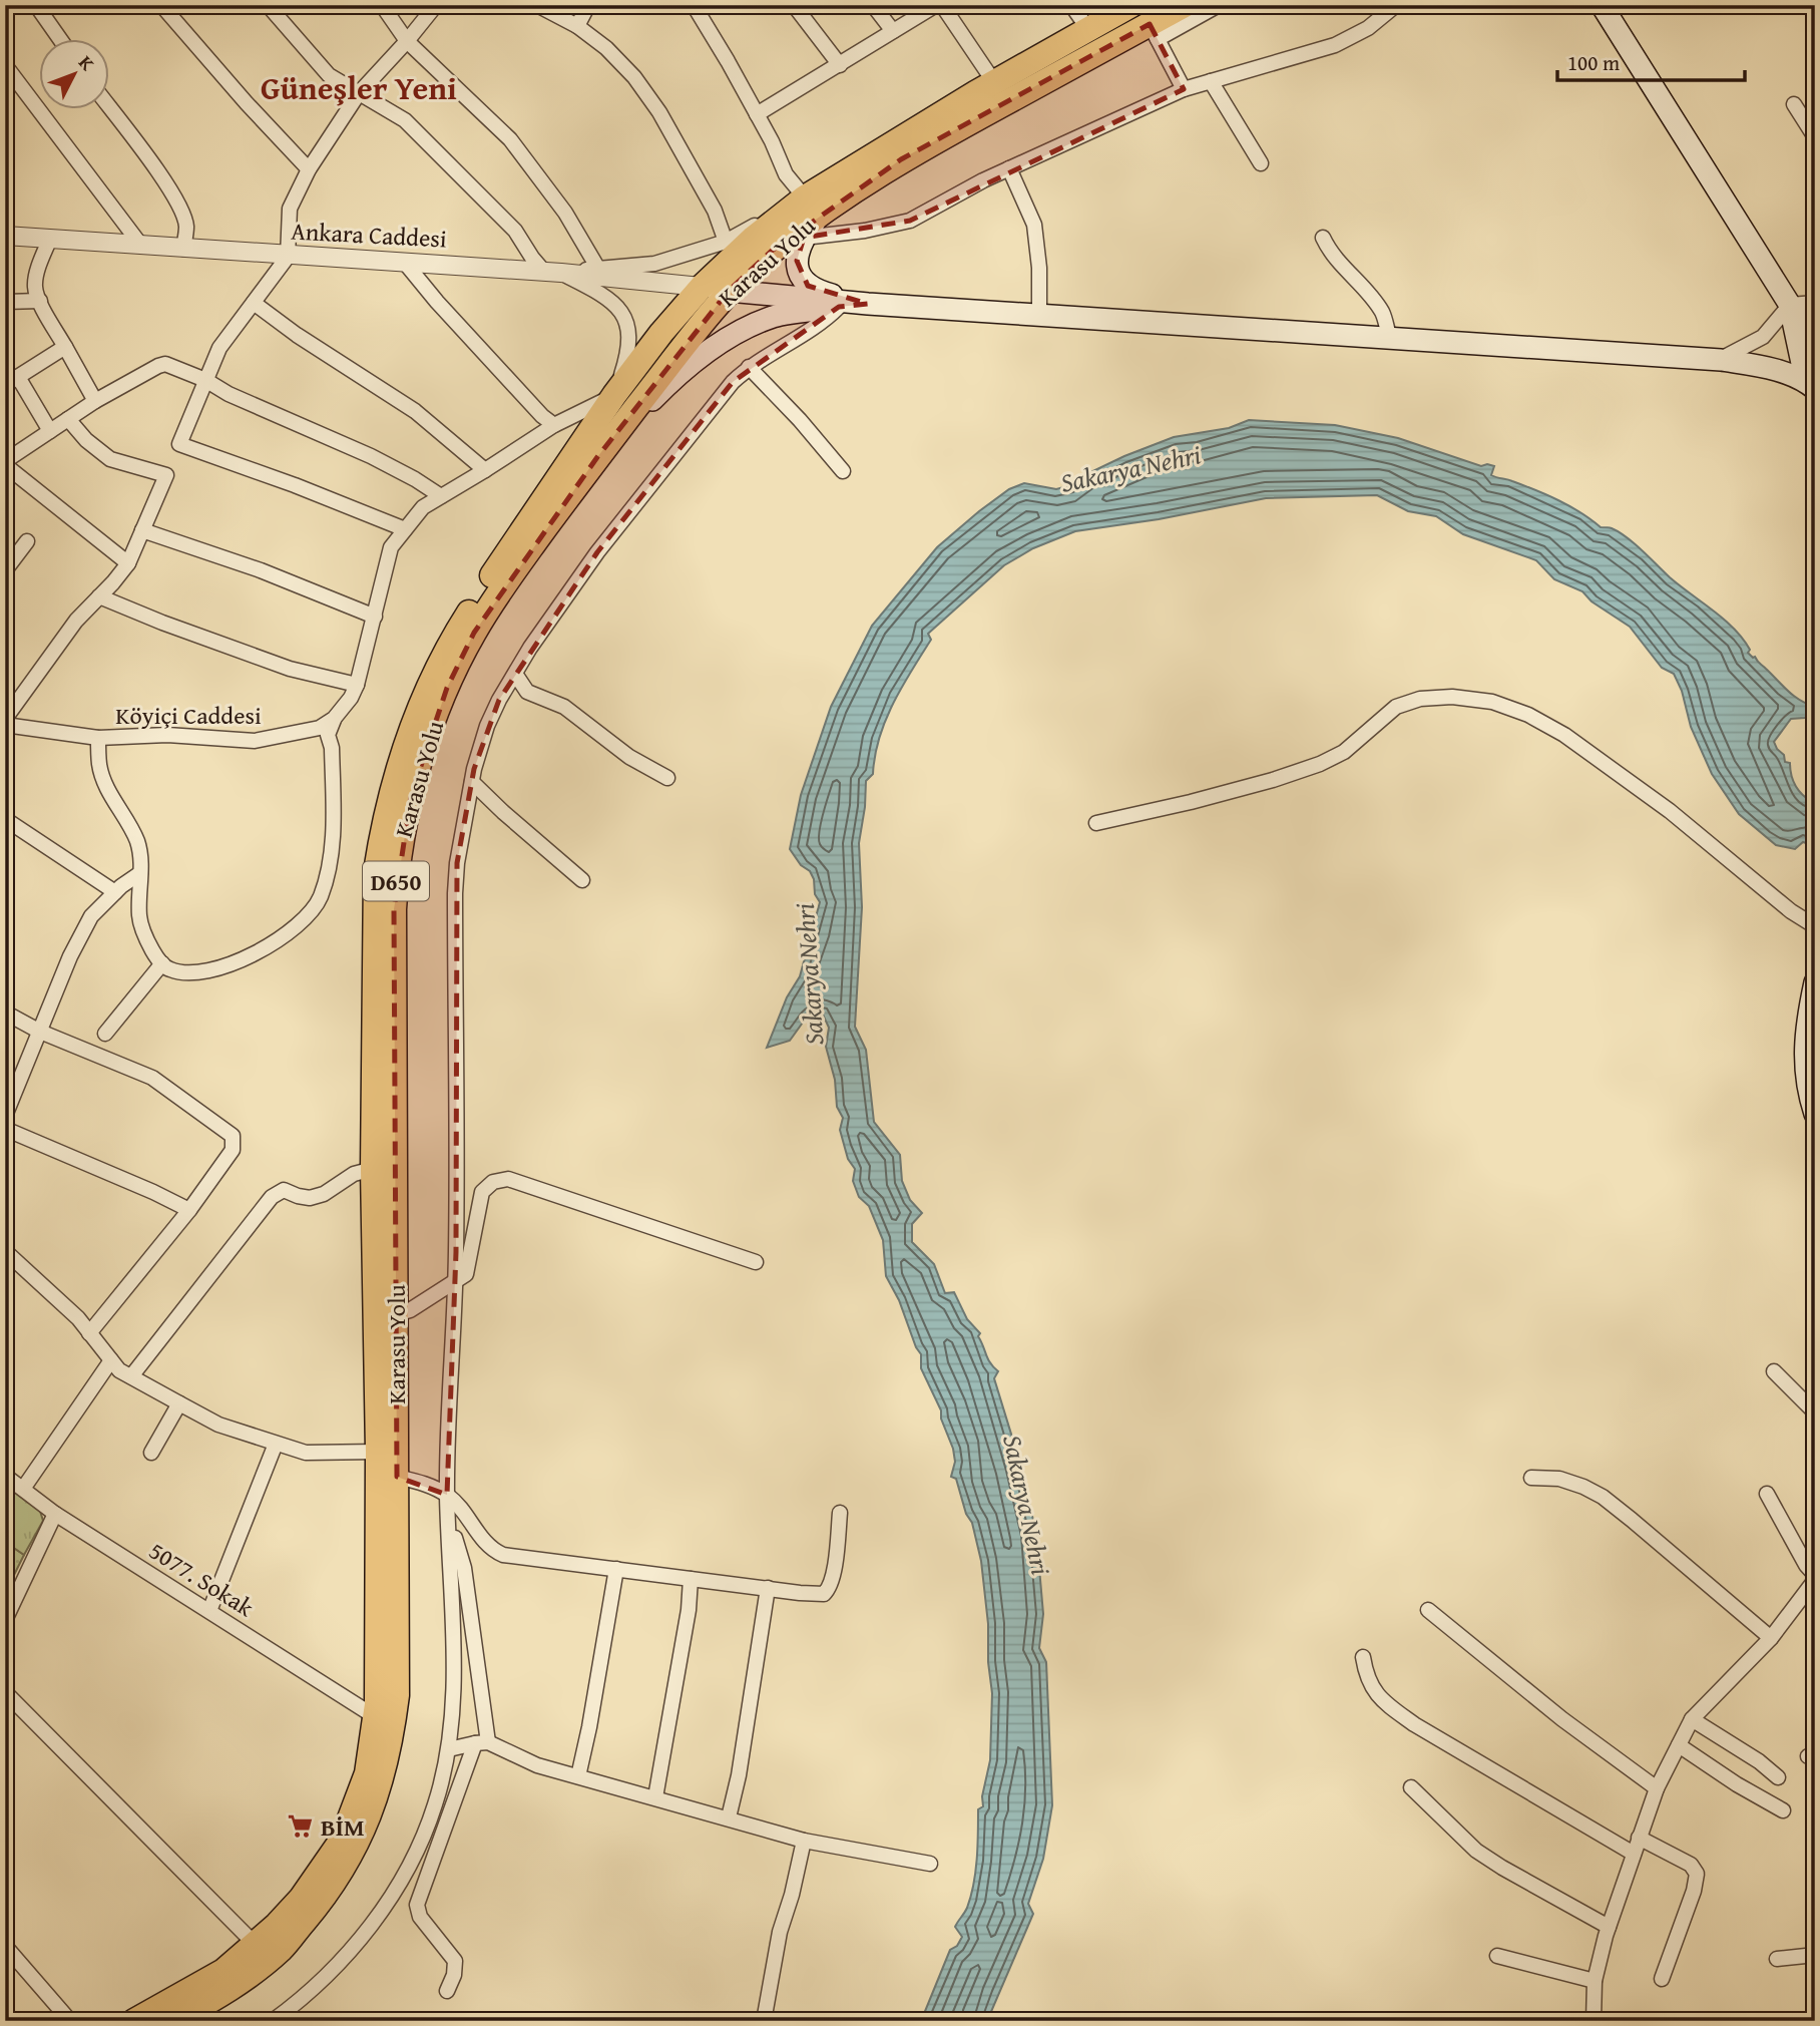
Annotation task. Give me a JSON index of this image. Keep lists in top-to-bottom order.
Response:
{
  "streets": {
    "highway": ["Karasu Yolu", "D650"],
    "street": ["Ankara Caddesi", "Köyiçi Caddesi", "5077. Sokak"]
  },
  "crossings": [
    ["Ankara Caddesi", "Karasu Yolu"],
    ["Karasu Yolu", "5077. Sokak"]
  ],
  "districts": ["Güneşler Yeni"],
  "water": ["Sakarya Nehri"],
  "places": {
    "supermarket": ["BİM"]
  },
  "scale_bar": "100 m",
  "north": "top right"
}
